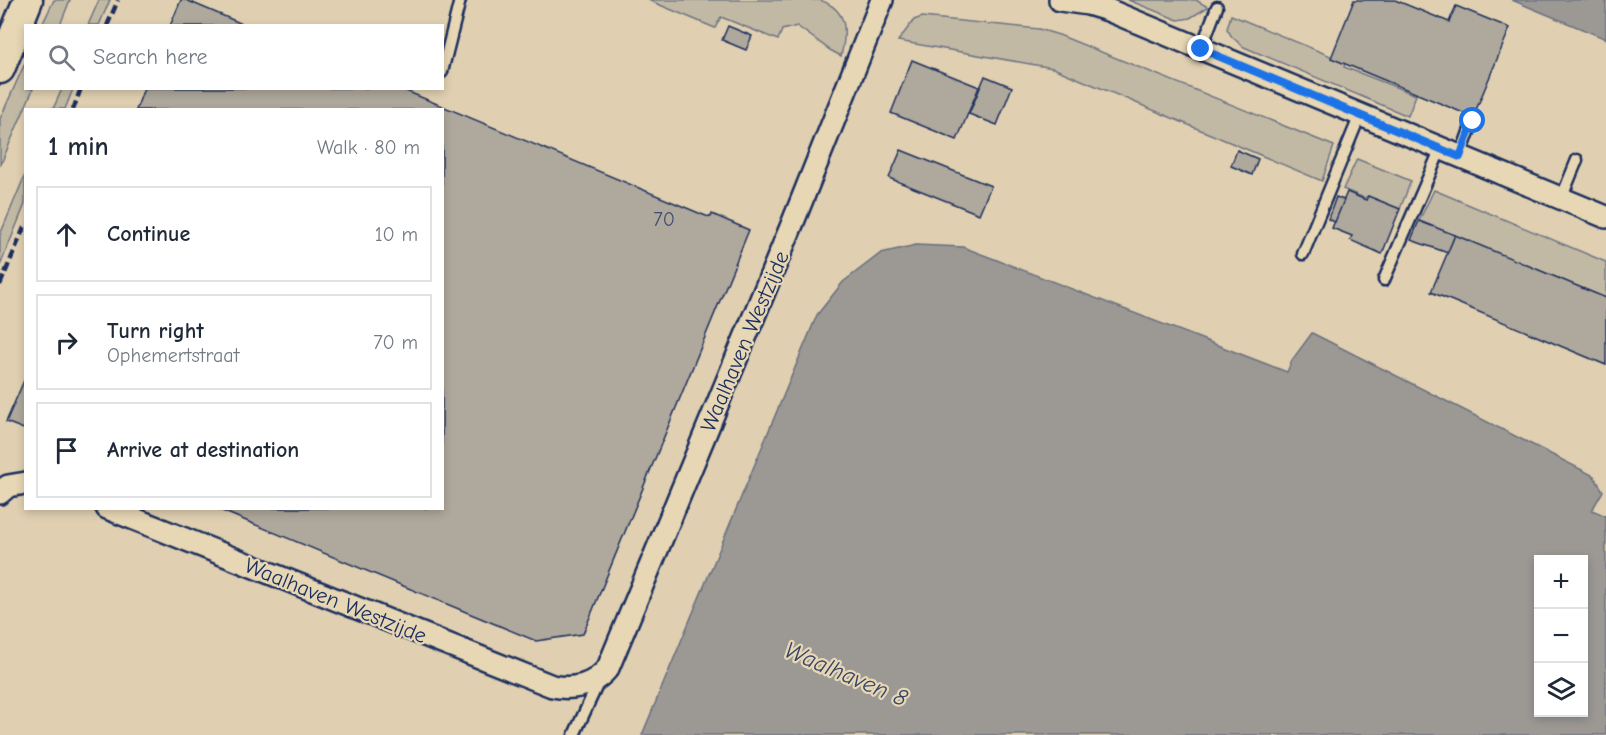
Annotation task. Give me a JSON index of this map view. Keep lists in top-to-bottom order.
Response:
{
  "streets": {
    "street": ["Waalhaven Westzijde"]
  },
  "water": ["Waalhaven 8"],
  "house_numbers": ["70"],
  "page": {
    "search": "Search here",
    "heading": ["1 min", "Walk · 80 m"],
    "list": [
      ["Continue", "10 m"],
      ["Turn right", "Ophemertstraat", "70 m"],
      "Arrive at destination"
    ],
    "map_buttons": ["+", "−"]
  }
}
